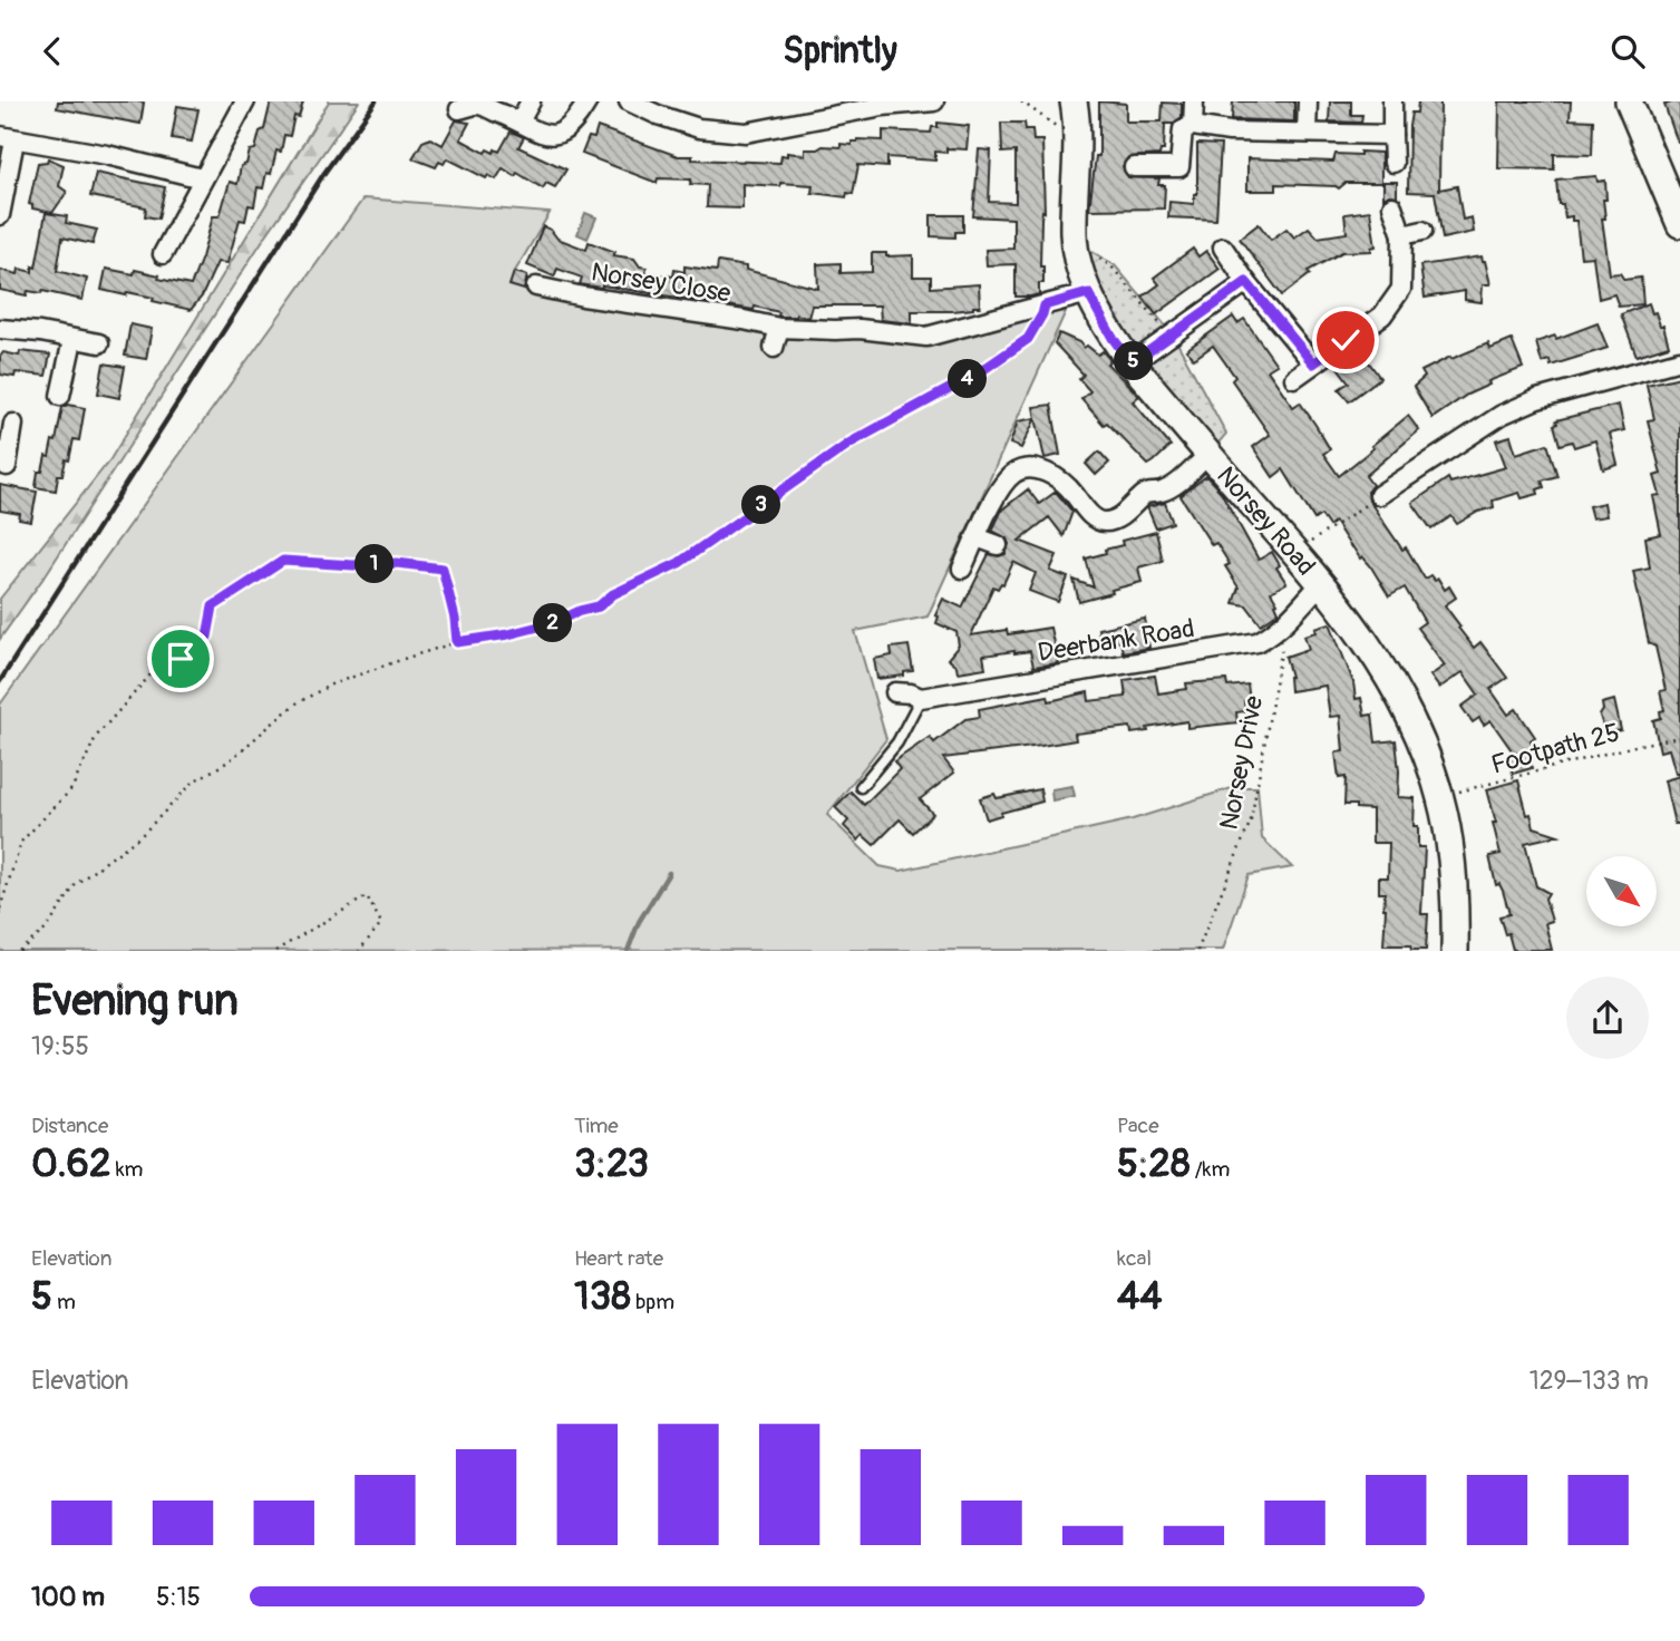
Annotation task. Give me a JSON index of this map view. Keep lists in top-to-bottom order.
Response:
{
  "streets": {
    "street": ["Norsey Close", "Norsey Road", "Deerbank Road"],
    "path": ["Footpath 25", "Norsey Drive"]
  },
  "crossings": [
    ["Norsey Close", "Norsey Road"],
    ["Norsey Road", "Deerbank Road"],
    ["Norsey Road", "Footpath 25"],
    ["Deerbank Road", "Norsey Drive"]
  ],
  "north": "bottom right",
  "page": {
    "header": "Sprintly",
    "pins": [
      "5",
      "4",
      "3",
      "1",
      "2"
    ],
    "heading": ["Evening run", "19:55"],
    "stats": [
      ["Distance", "0.62 km"],
      ["Time", "3:23"],
      ["Pace", "5:28 /km"],
      ["Elevation", "5 m"],
      ["Heart rate", "138 bpm"],
      ["kcal", "44"]
    ],
    "chart": ["Elevation", "129–133 m"],
    "list": [
      {
        "name": "100 m",
        "note": "5:15"
      }
    ]
  }
}
